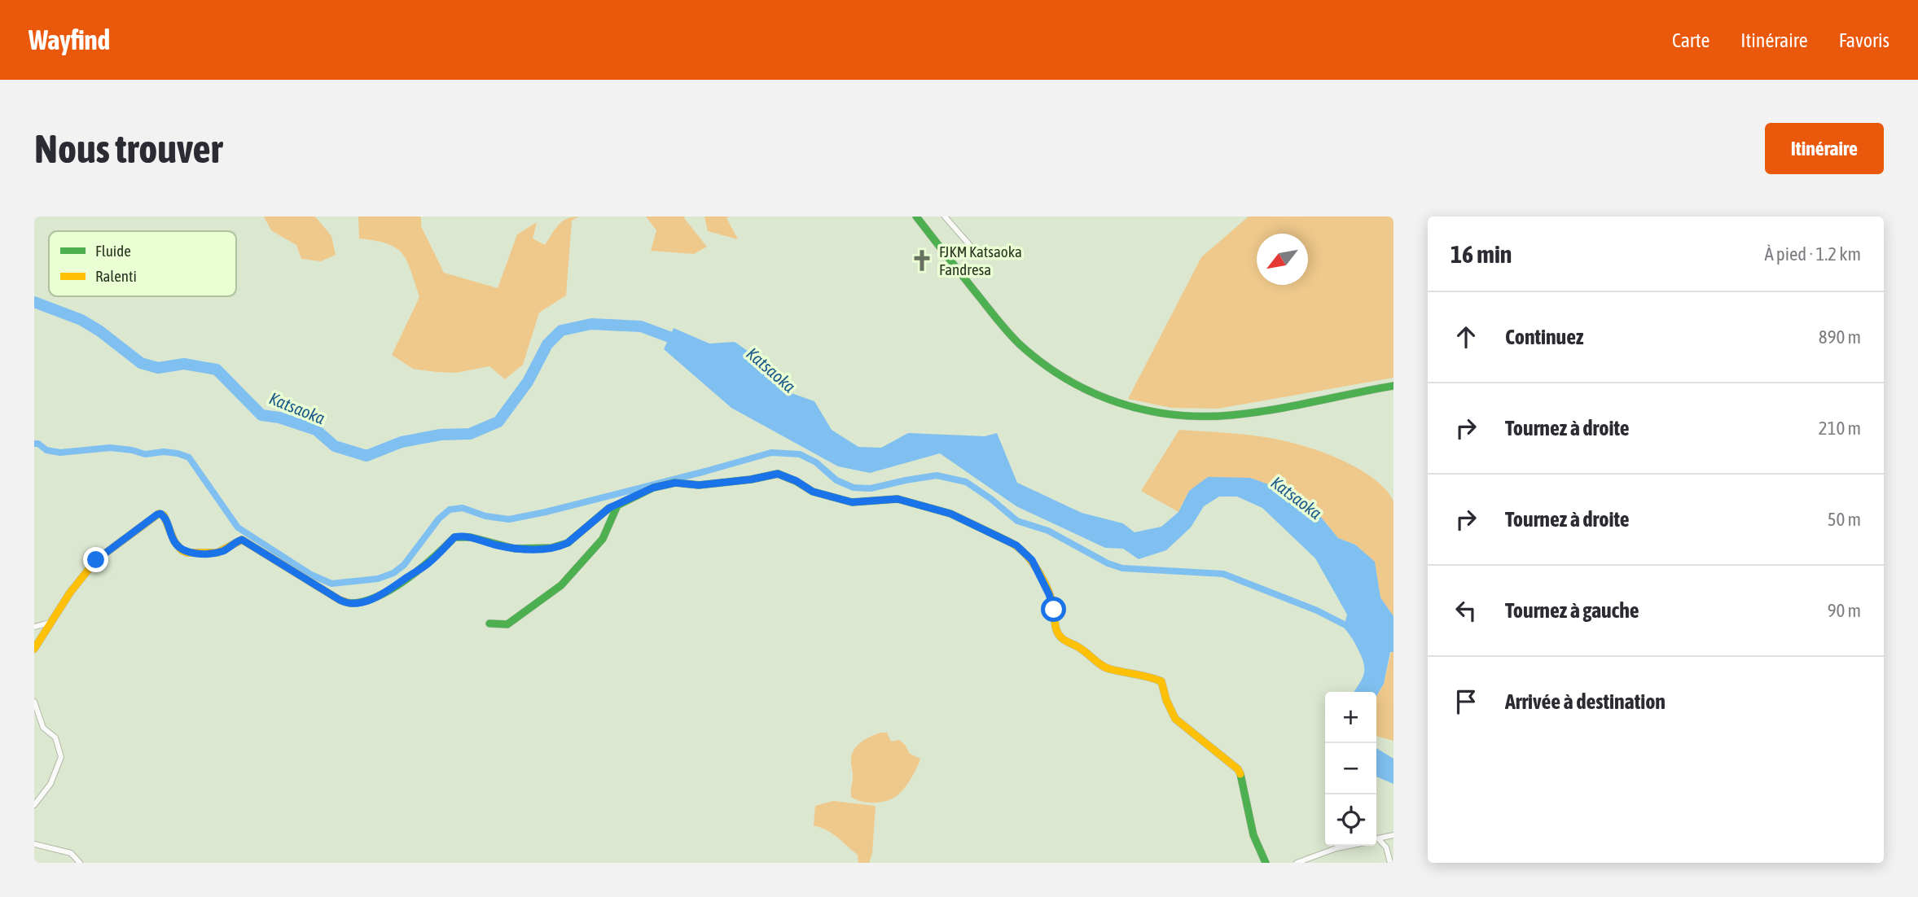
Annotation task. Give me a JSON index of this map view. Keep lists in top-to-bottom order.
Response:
{
  "water": ["Katsaoka"],
  "places": {
    "church": ["FJKM Katsaoka Fandresa"]
  },
  "legend": ["Fluide", "Ralenti"],
  "north": "bottom left",
  "page": {
    "header": "Wayfind",
    "nav": ["Carte", "Itinéraire", "Favoris"],
    "buttons": "Itinéraire",
    "title": "Nous trouver",
    "heading": ["16 min", "À pied · 1.2 km"],
    "list": [
      ["Continuez", "890 m"],
      ["Tournez à droite", "210 m"],
      ["Tournez à droite", "50 m"],
      ["Tournez à gauche", "90 m"],
      "Arrivée à destination"
    ],
    "map_buttons": ["+", "−"]
  }
}
